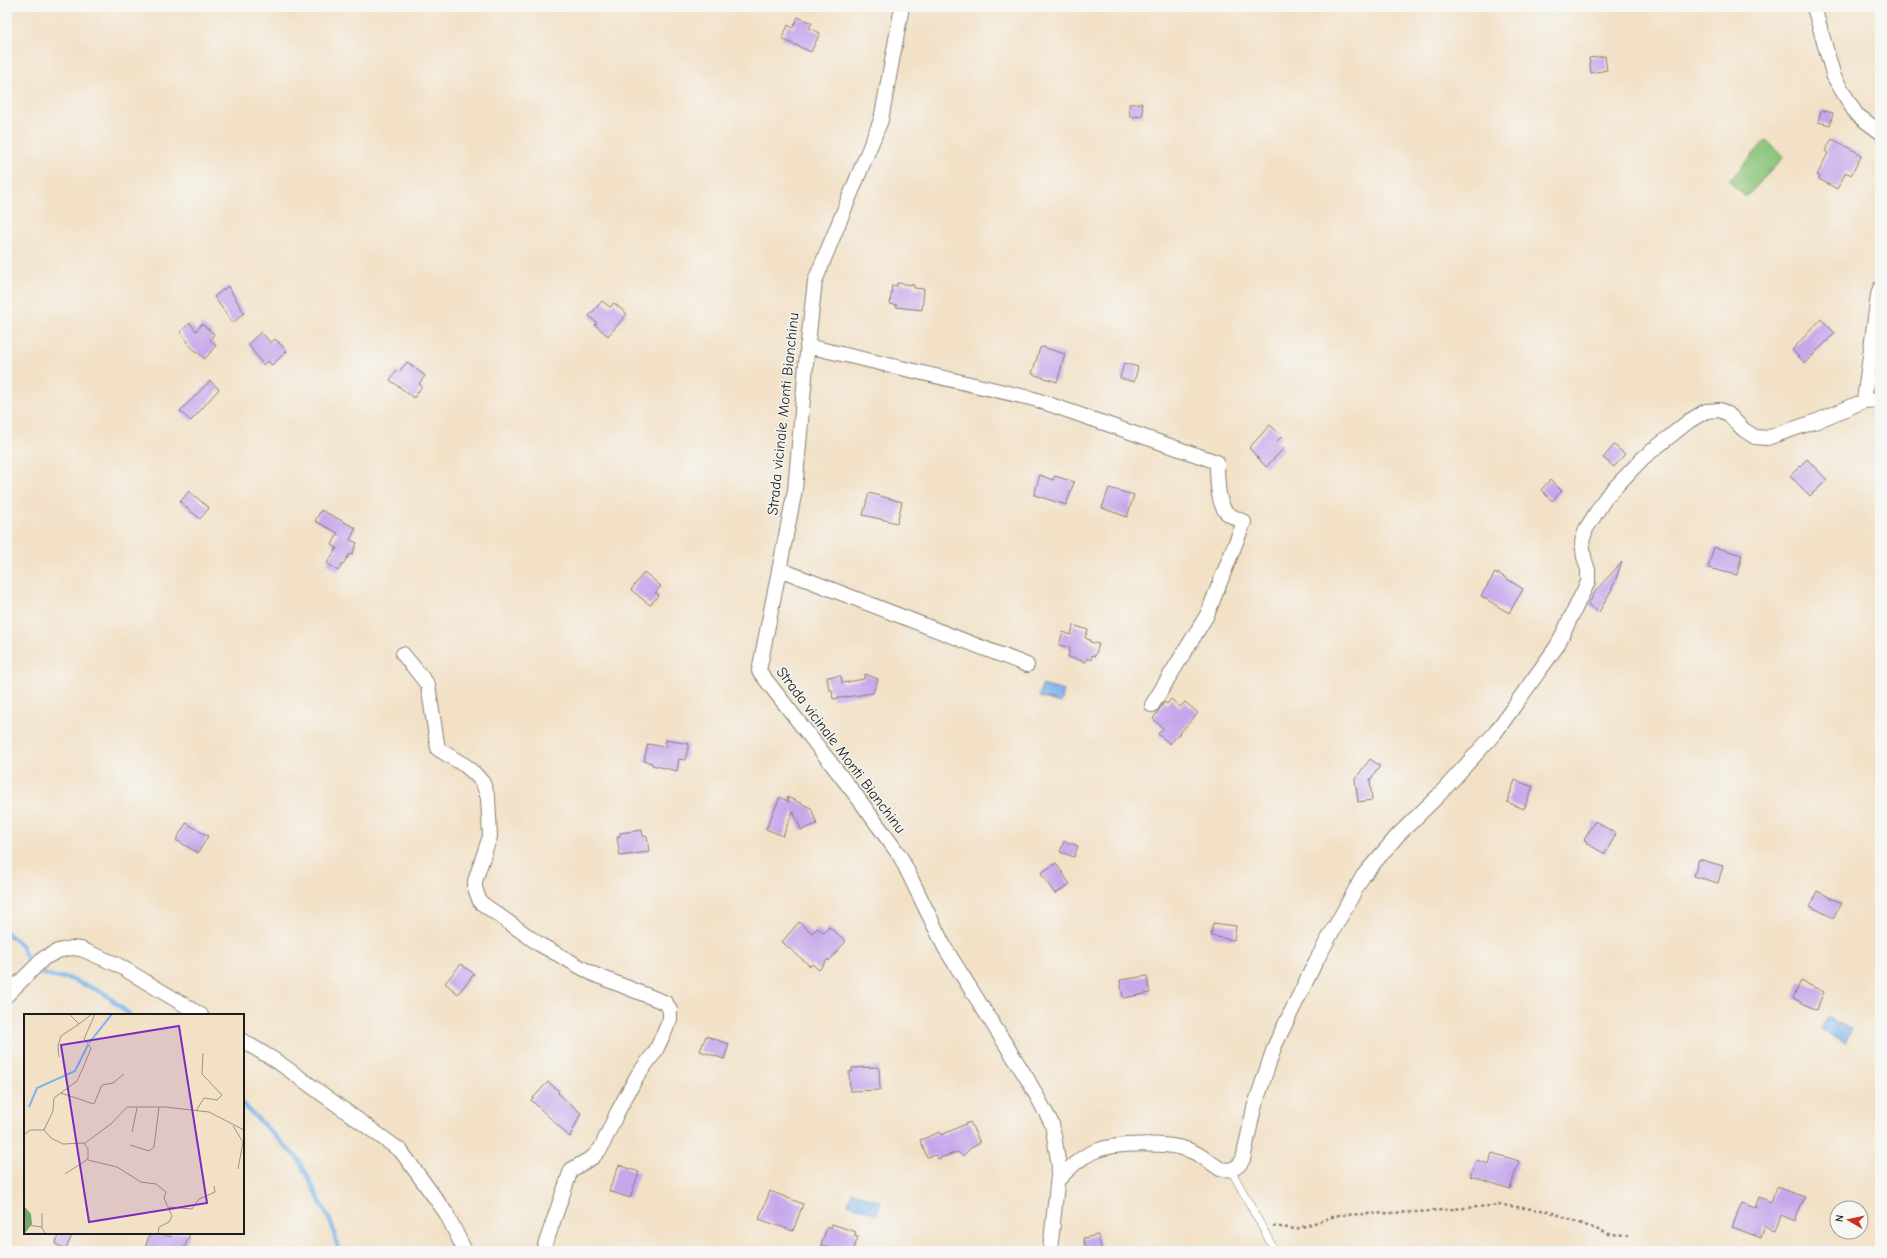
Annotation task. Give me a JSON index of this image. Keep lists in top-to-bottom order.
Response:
{
  "streets": {
    "street": ["Strada vicinale Monti Bianchinu"]
  },
  "north": "left"
}
